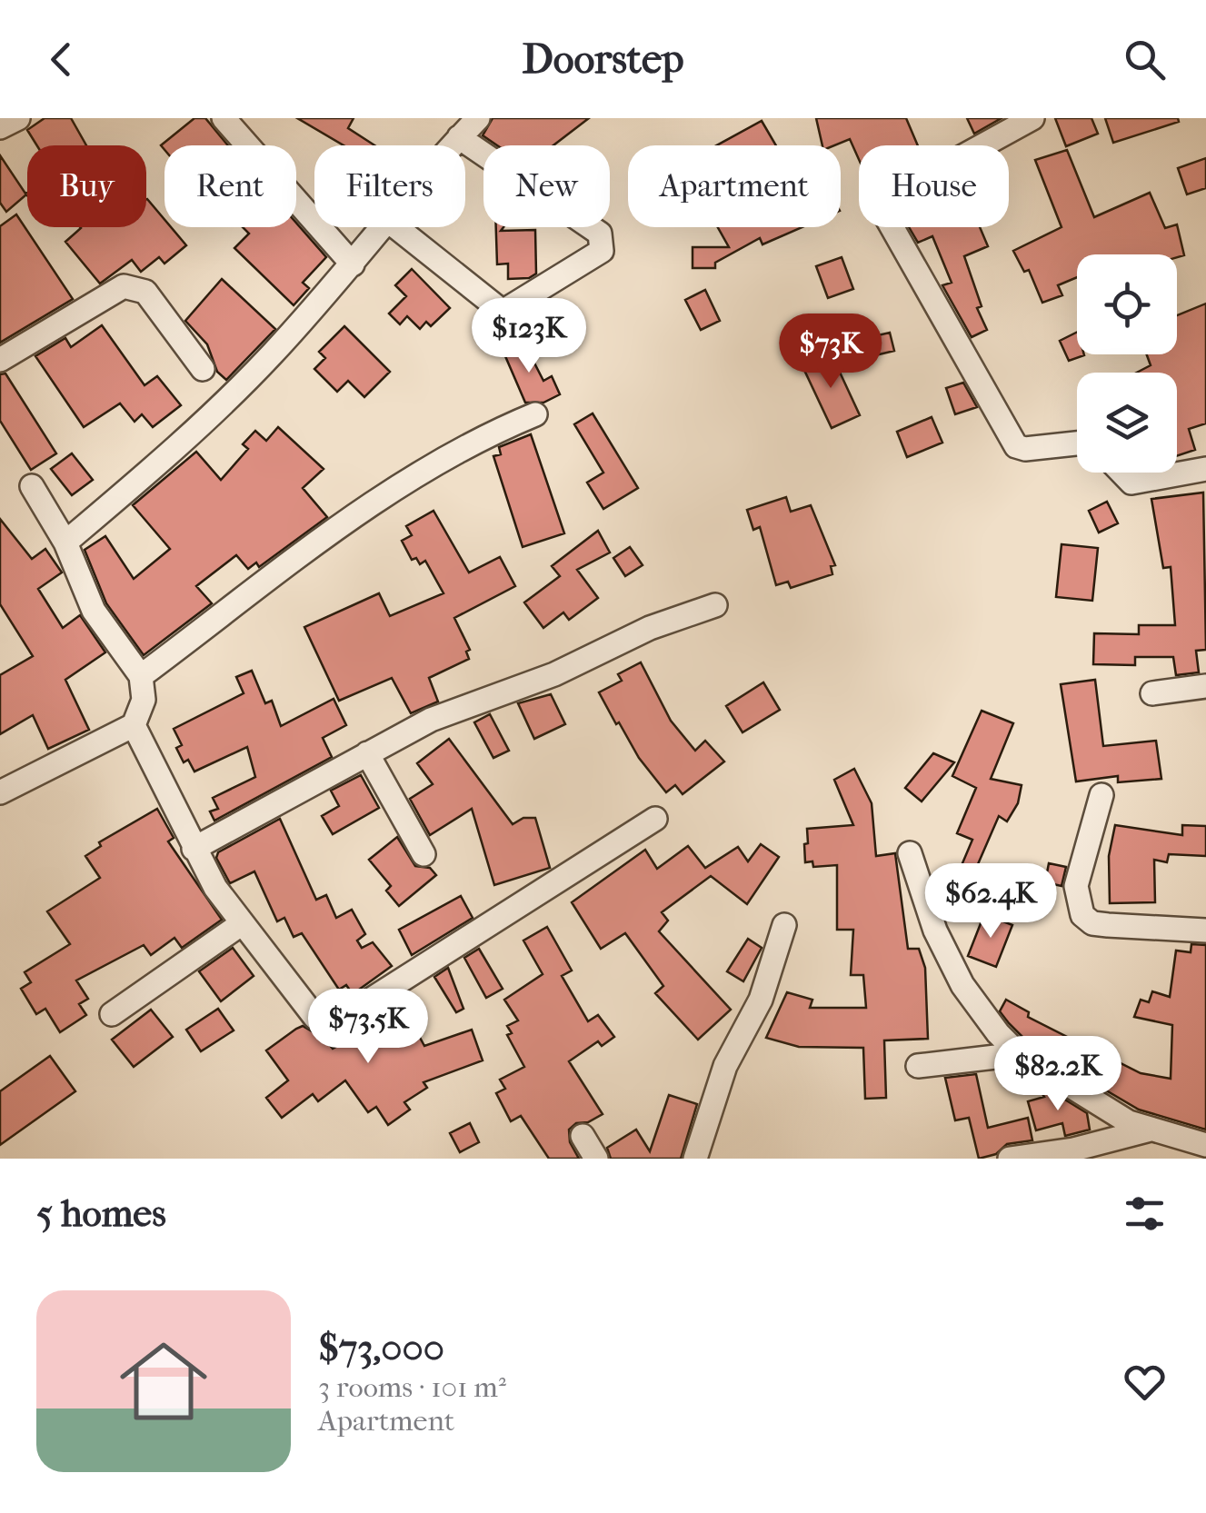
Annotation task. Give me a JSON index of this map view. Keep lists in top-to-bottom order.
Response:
{
  "page": {
    "header": "Doorstep",
    "chip": [
      "Buy",
      "Rent",
      "Filters",
      "New",
      "Apartment",
      "House"
    ],
    "price": [
      "$123K",
      "$73K",
      "$62.4K",
      "$73.5K",
      "$82.2K"
    ],
    "heading": "5 homes",
    "list": [
      {
        "name": "$73,000",
        "note": "3 rooms · 101 m² · Apartment"
      }
    ]
  }
}
